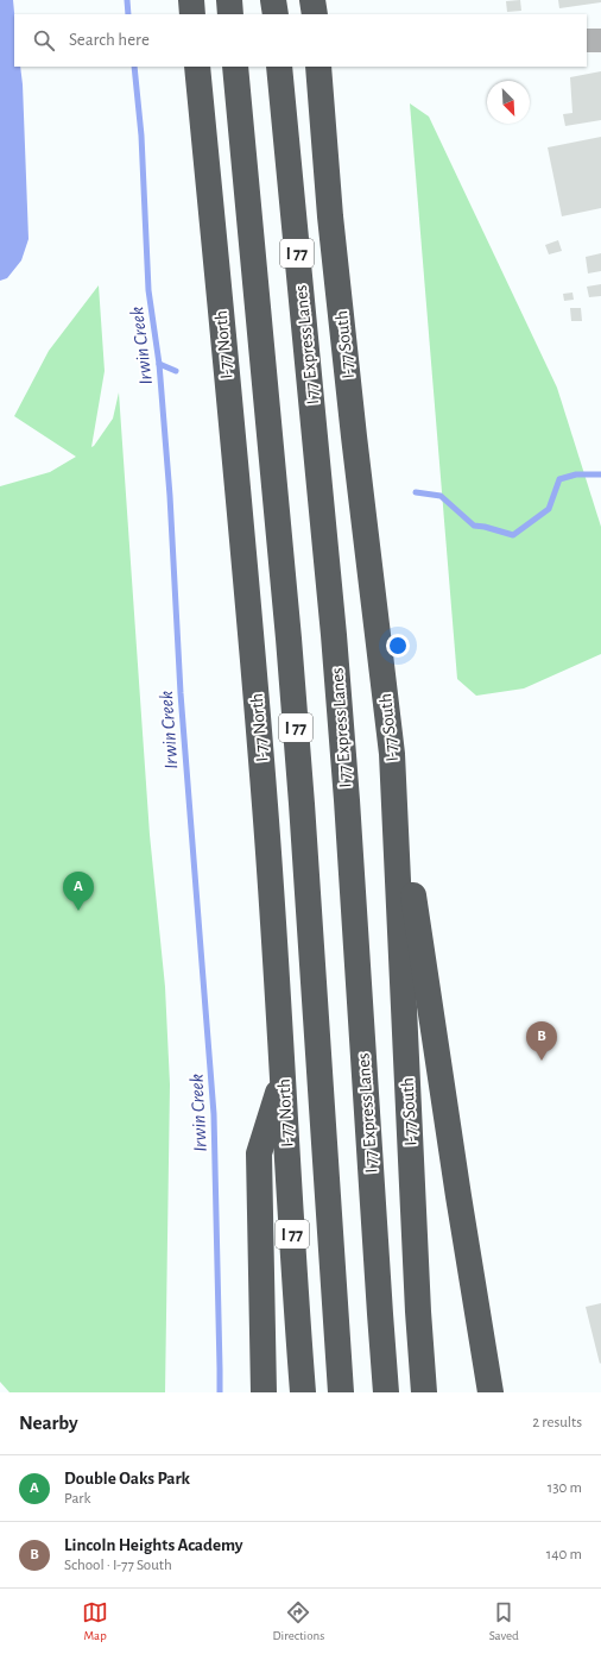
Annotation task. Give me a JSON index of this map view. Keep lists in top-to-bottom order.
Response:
{
  "streets": {
    "highway": [
      "I 77",
      "I-77 North",
      "I 77 Express Lanes",
      "I-77 South"
    ]
  },
  "water": ["Irwin Creek"],
  "north": "bottom right",
  "page": {
    "search": "Search here",
    "pins": ["A", "B"],
    "heading": ["Nearby", "2 results"],
    "list": [
      {
        "mark": "A",
        "name": "Double Oaks Park",
        "note": "Park",
        "value": "130 m"
      },
      {
        "mark": "B",
        "name": "Lincoln Heights Academy",
        "note": "School · I-77 South",
        "value": "140 m"
      }
    ],
    "nav": ["Map", "Directions", "Saved"]
  }
}
